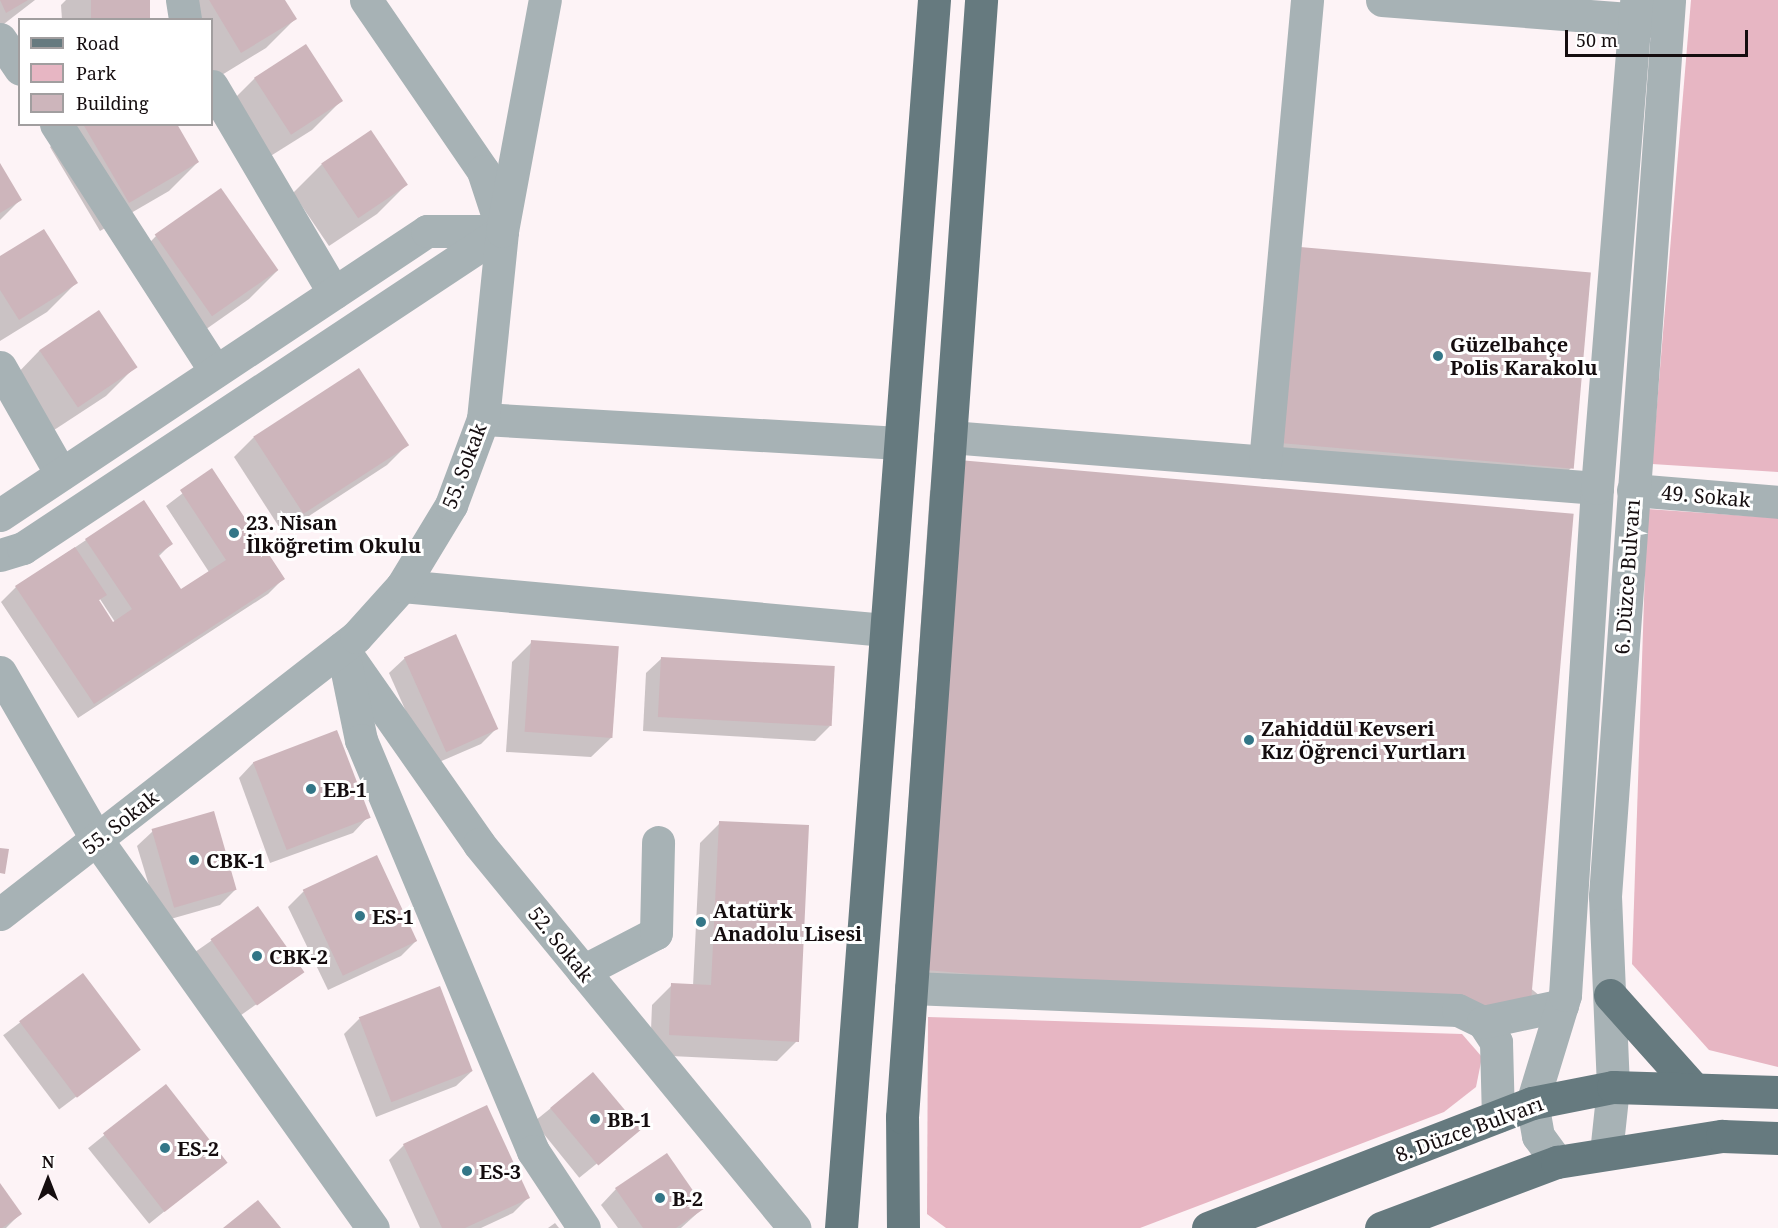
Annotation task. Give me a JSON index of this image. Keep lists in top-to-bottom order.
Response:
{
  "streets": {
    "main road": ["8. Düzce Bulvarı"],
    "street": [
      "55. Sokak",
      "49. Sokak",
      "6. Düzce Bulvarı",
      "52. Sokak"
    ]
  },
  "crossings": [
    ["55. Sokak", "52. Sokak"],
    ["49. Sokak", "6. Düzce Bulvarı"],
    ["6. Düzce Bulvarı", "8. Düzce Bulvarı"]
  ],
  "places": [
    "Güzelbahçe Polis Karakolu",
    "23. Nisan İlköğretim Okulu",
    "Zahiddül Kevseri Kız Öğrenci Yurtları",
    "EB-1",
    "CBK-1",
    "ES-1",
    "Atatürk Anadolu Lisesi",
    "CBK-2",
    "BB-1",
    "ES-2",
    "ES-3",
    "B-2"
  ],
  "legend": ["Road", "Park", "Building"],
  "scale_bar": "50 m",
  "north": "top"
}
